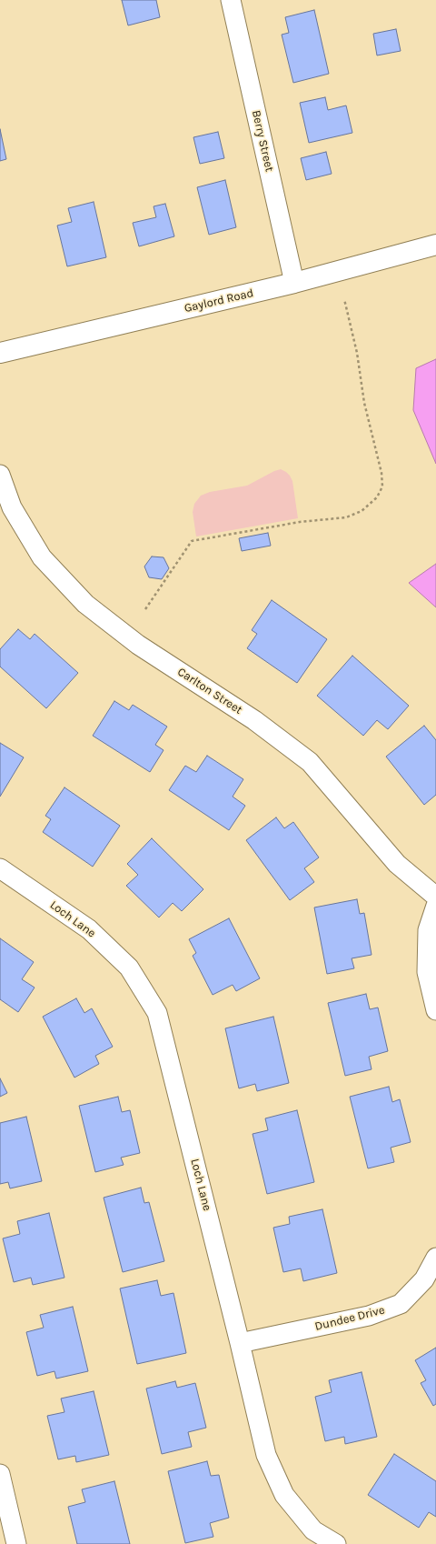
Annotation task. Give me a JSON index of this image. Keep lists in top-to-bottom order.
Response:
{
  "streets": {
    "street": [
      "Berry Street",
      "Gaylord Road",
      "Carlton Street",
      "Loch Lane",
      "Dundee Drive"
    ]
  },
  "crossings": [
    ["Berry Street", "Gaylord Road"],
    ["Loch Lane", "Dundee Drive"]
  ]
}
